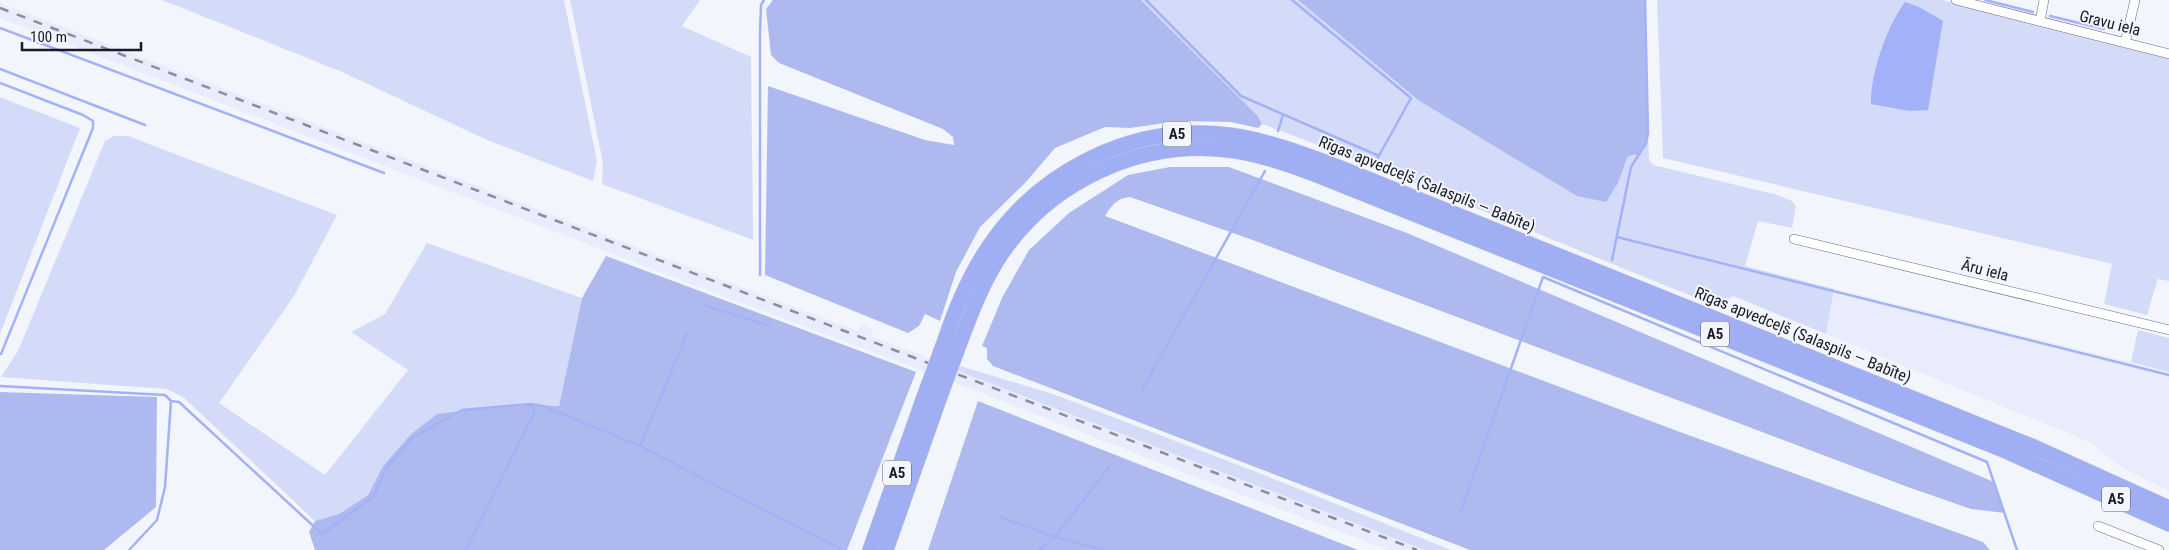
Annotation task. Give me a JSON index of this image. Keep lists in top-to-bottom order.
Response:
{
  "streets": {
    "highway": ["A5", "Rīgas apvedceļš (Salaspils — Babīte)"],
    "street": ["Gravu iela", "Āru iela"]
  },
  "scale_bar": "100 m"
}
